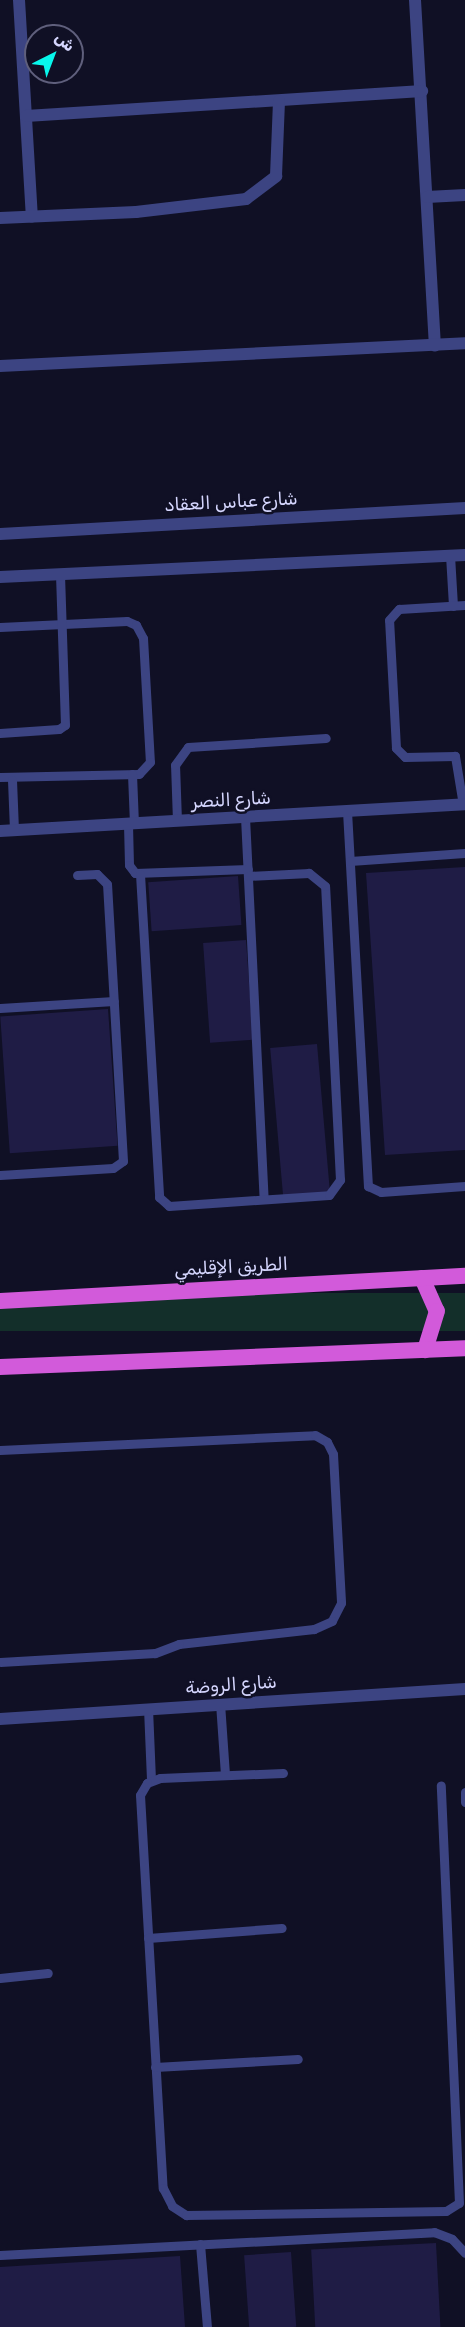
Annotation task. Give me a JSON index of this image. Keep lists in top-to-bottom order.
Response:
{
  "streets": {
    "highway": ["الطريق الإقليمي"],
    "street": ["شارع عباس العقاد", "شارع النصر", "شارع الروضة"]
  },
  "north": "top right"
}
